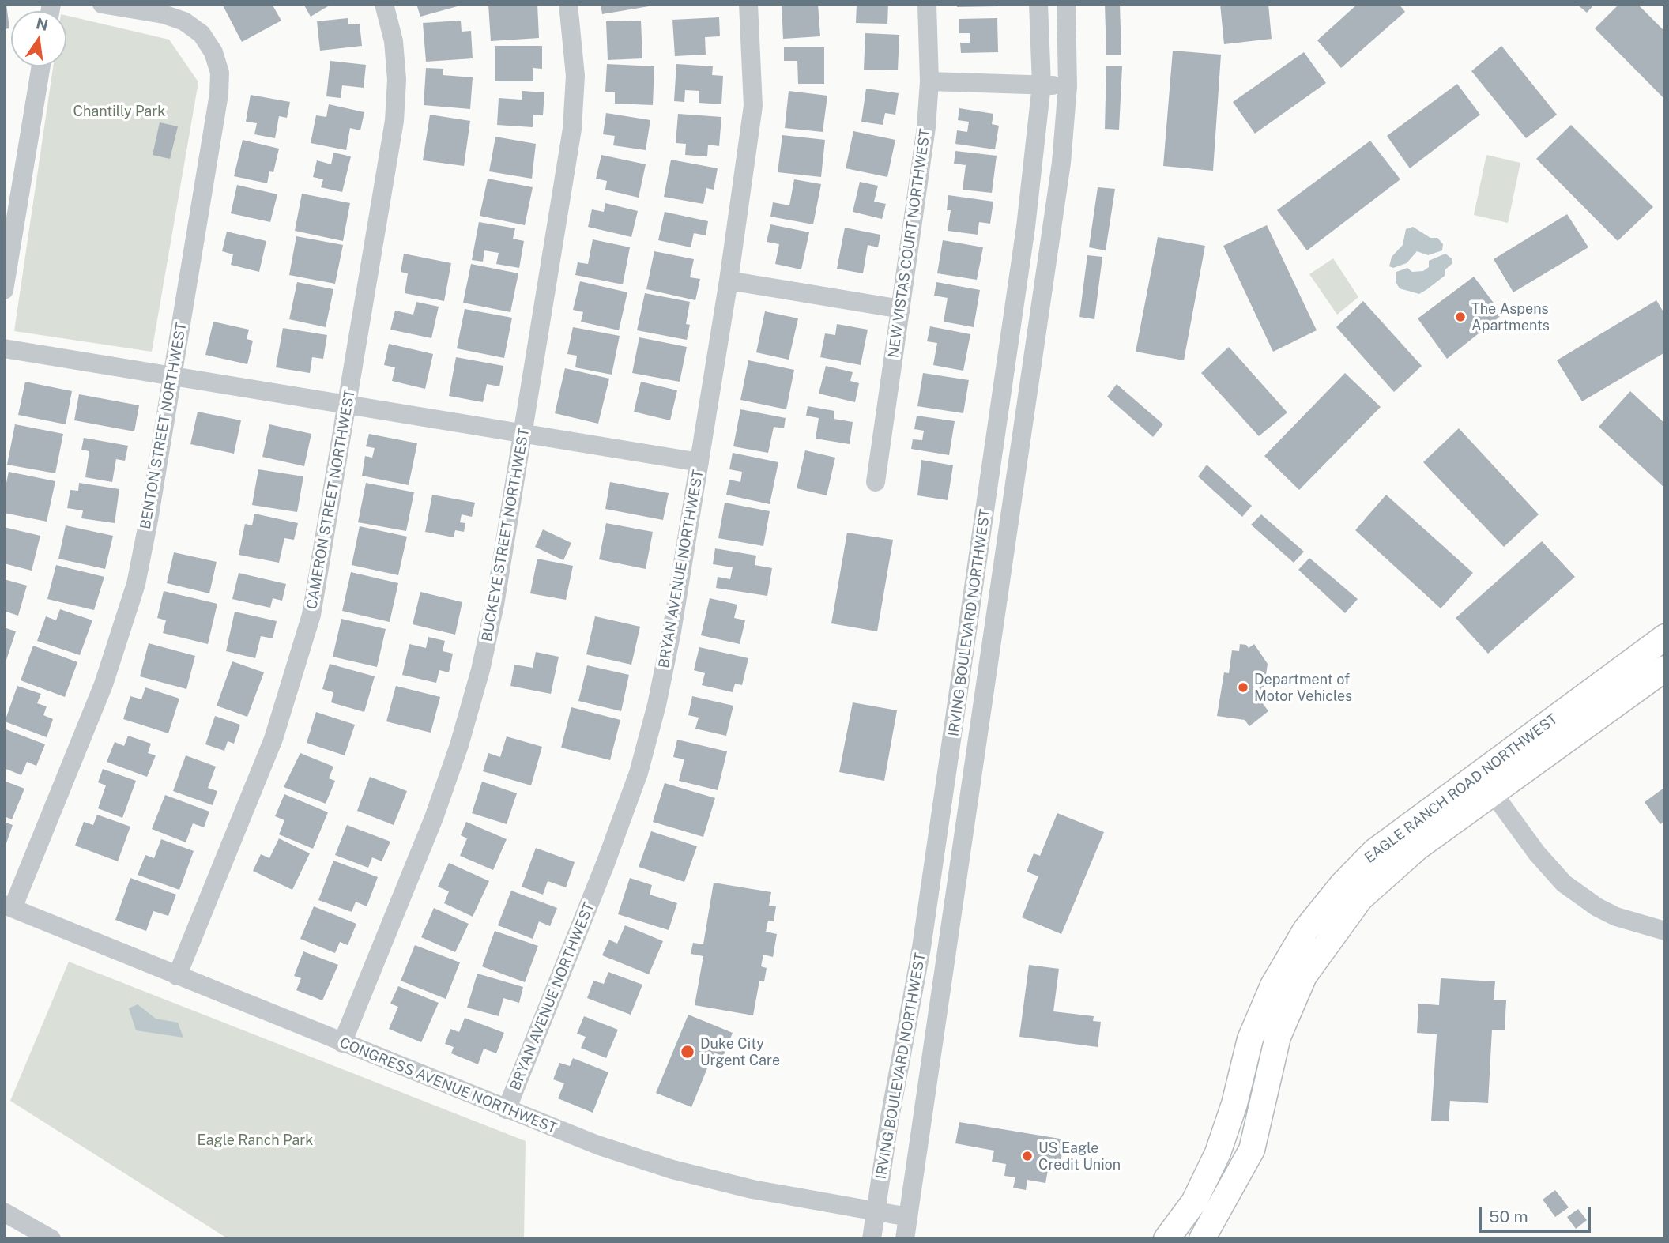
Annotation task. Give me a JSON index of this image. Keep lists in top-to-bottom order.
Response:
{
  "streets": {
    "main road": ["EAGLE RANCH ROAD NORTHWEST"],
    "street": [
      "NEW VISTAS COURT NORTHWEST",
      "BENTON STREET NORTHWEST",
      "CAMERON STREET NORTHWEST",
      "BUCKEYE STREET NORTHWEST",
      "BRYAN AVENUE NORTHWEST",
      "IRVING BOULEVARD NORTHWEST",
      "CONGRESS AVENUE NORTHWEST"
    ]
  },
  "crossings": [
    ["BENTON STREET NORTHWEST", "CONGRESS AVENUE NORTHWEST"],
    ["CAMERON STREET NORTHWEST", "CONGRESS AVENUE NORTHWEST"],
    ["BUCKEYE STREET NORTHWEST", "CONGRESS AVENUE NORTHWEST"],
    ["BRYAN AVENUE NORTHWEST", "CONGRESS AVENUE NORTHWEST"],
    ["IRVING BOULEVARD NORTHWEST", "CONGRESS AVENUE NORTHWEST"]
  ],
  "parks": ["Chantilly Park", "Eagle Ranch Park"],
  "places": [
    "The Aspens Apartments",
    "Department of Motor Vehicles",
    "Duke City Urgent Care",
    "US Eagle Credit Union"
  ],
  "scale_bar": "50 m",
  "north": "top"
}
